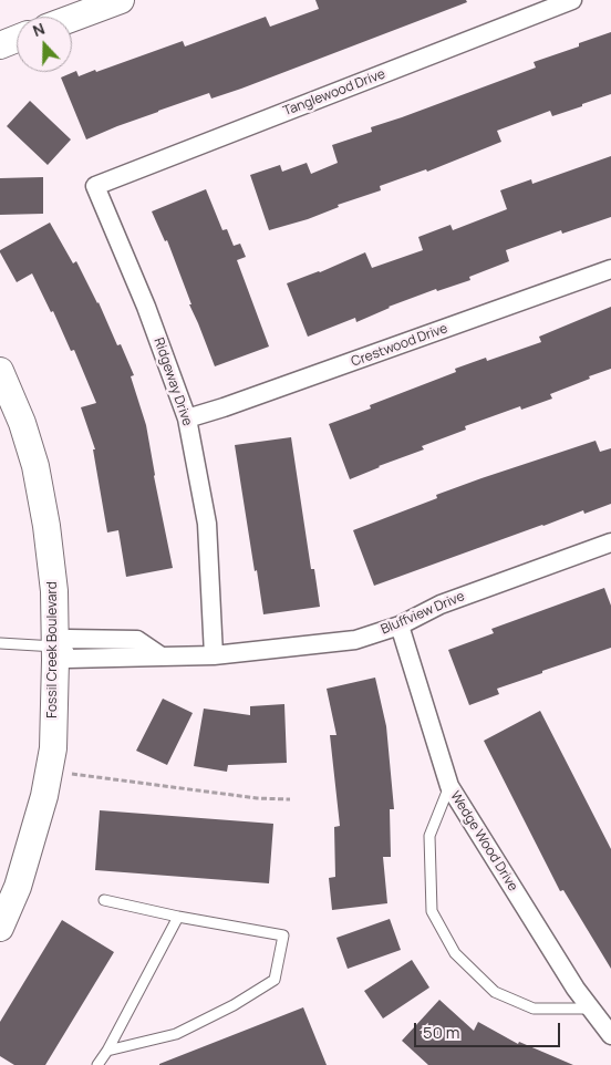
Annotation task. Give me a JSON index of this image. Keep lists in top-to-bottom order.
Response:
{
  "streets": {
    "main road": ["Fossil Creek Boulevard"],
    "street": [
      "Tanglewood Drive",
      "Crestwood Drive",
      "Ridgeway Drive",
      "Bluffview Drive",
      "Wedge Wood Drive"
    ]
  },
  "crossings": [
    ["Tanglewood Drive", "Ridgeway Drive"],
    ["Crestwood Drive", "Ridgeway Drive"],
    ["Ridgeway Drive", "Bluffview Drive"],
    ["Bluffview Drive", "Fossil Creek Boulevard"],
    ["Bluffview Drive", "Wedge Wood Drive"]
  ],
  "scale_bar": "50 m",
  "north": "top"
}
